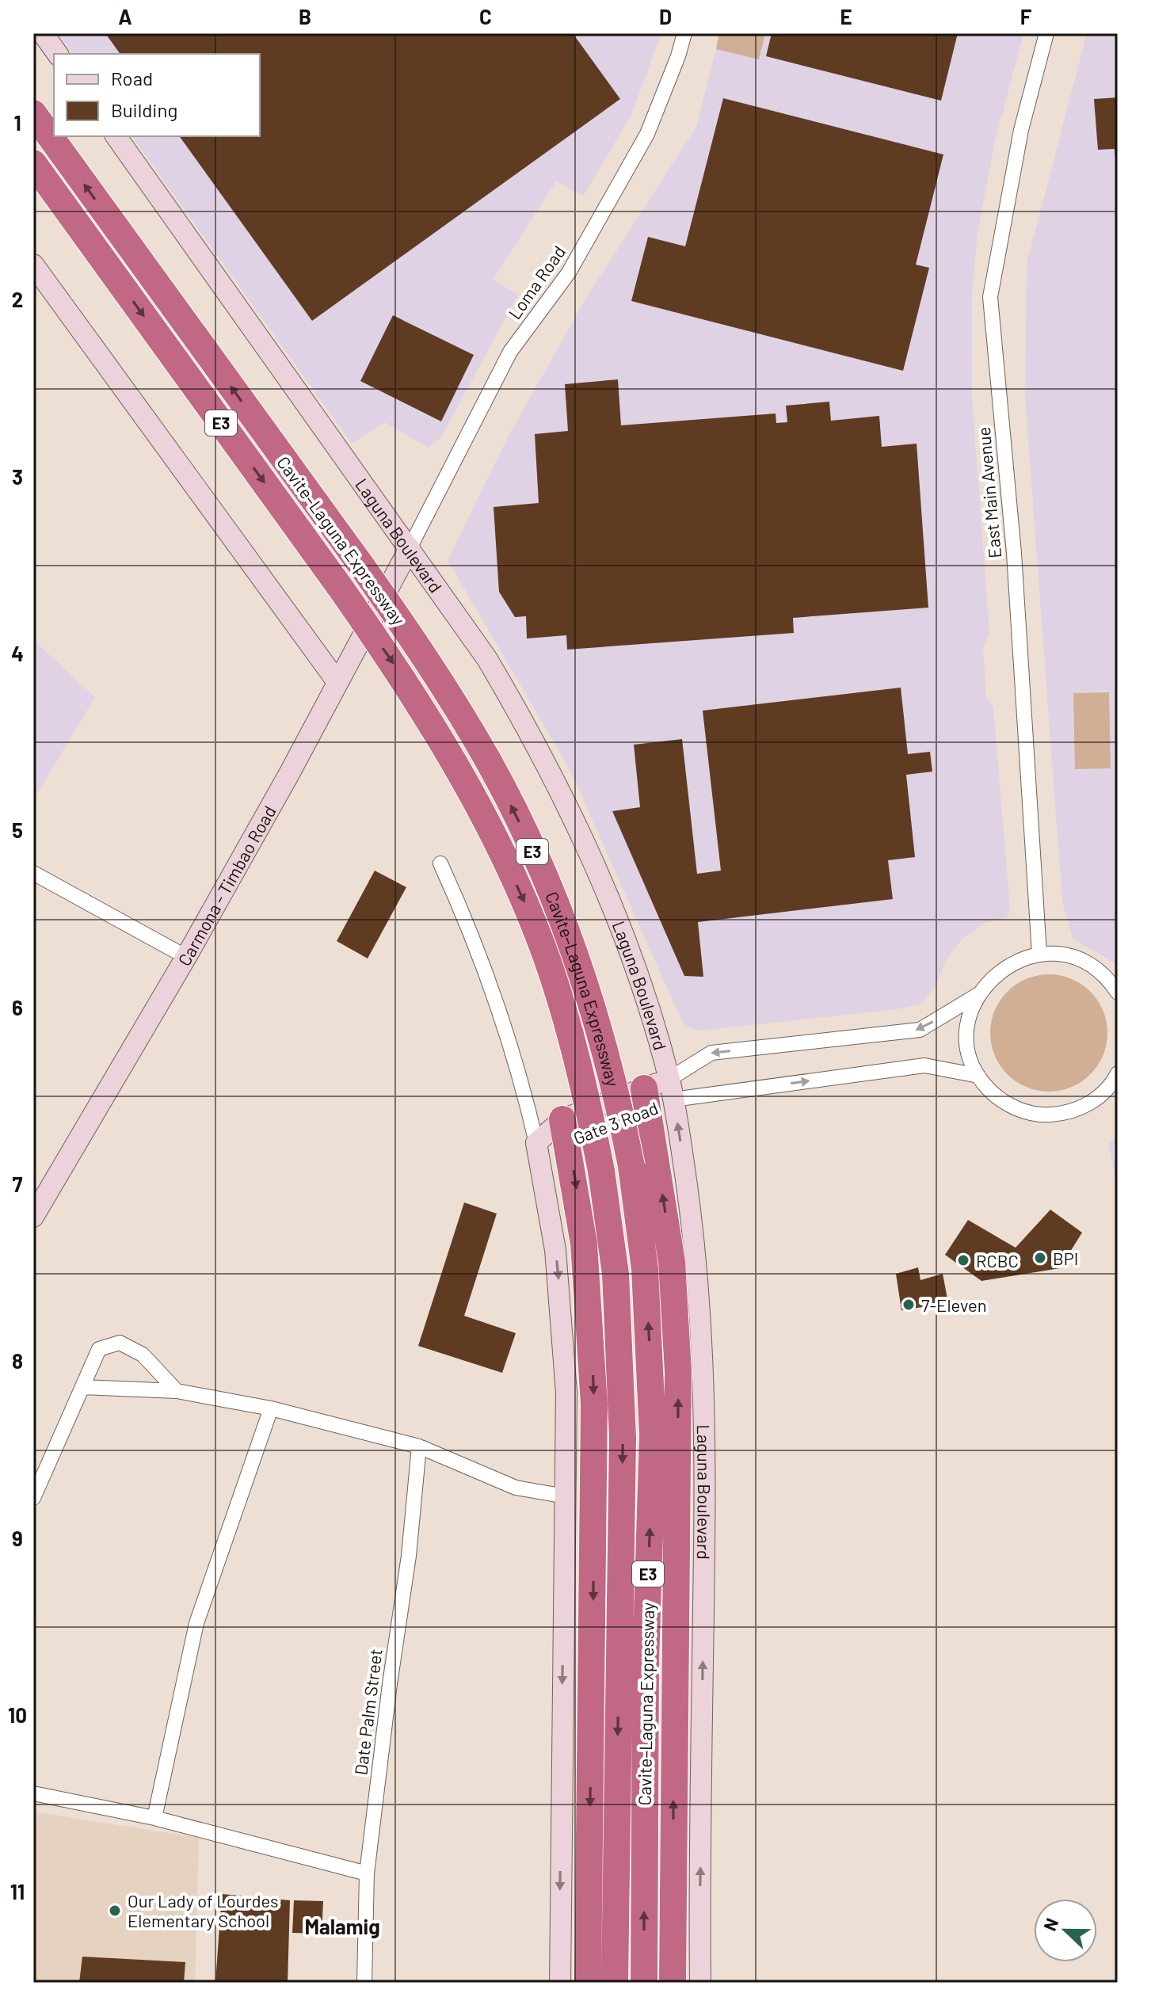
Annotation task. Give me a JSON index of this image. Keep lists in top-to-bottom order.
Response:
{
  "streets": {
    "highway": ["E3", "Cavite–Laguna Expressway"],
    "main road": ["Laguna Boulevard", "Carmona - Timbao Road", "Gate 3 Road"],
    "street": ["Loma Road", "East Main Avenue", "Date Palm Street"]
  },
  "crossings": [
    ["Loma Road", "Laguna Boulevard"],
    ["Loma Road", "Carmona - Timbao Road"],
    ["Laguna Boulevard", "Carmona - Timbao Road"],
    ["Laguna Boulevard", "Gate 3 Road"]
  ],
  "districts": ["Malamig"],
  "places": [
    "BPI",
    "RCBC",
    "7-Eleven",
    "Our Lady of Lourdes Elementary School"
  ],
  "legend": ["Road", "Building"],
  "north": "left",
  "grid": {
    "columns": [
      "A",
      "B",
      "C",
      "D",
      "E",
      "F"
    ],
    "rows": [
      "1",
      "2",
      "3",
      "4",
      "5",
      "6",
      "7",
      "8",
      "9",
      "10",
      "11"
    ]
  }
}
